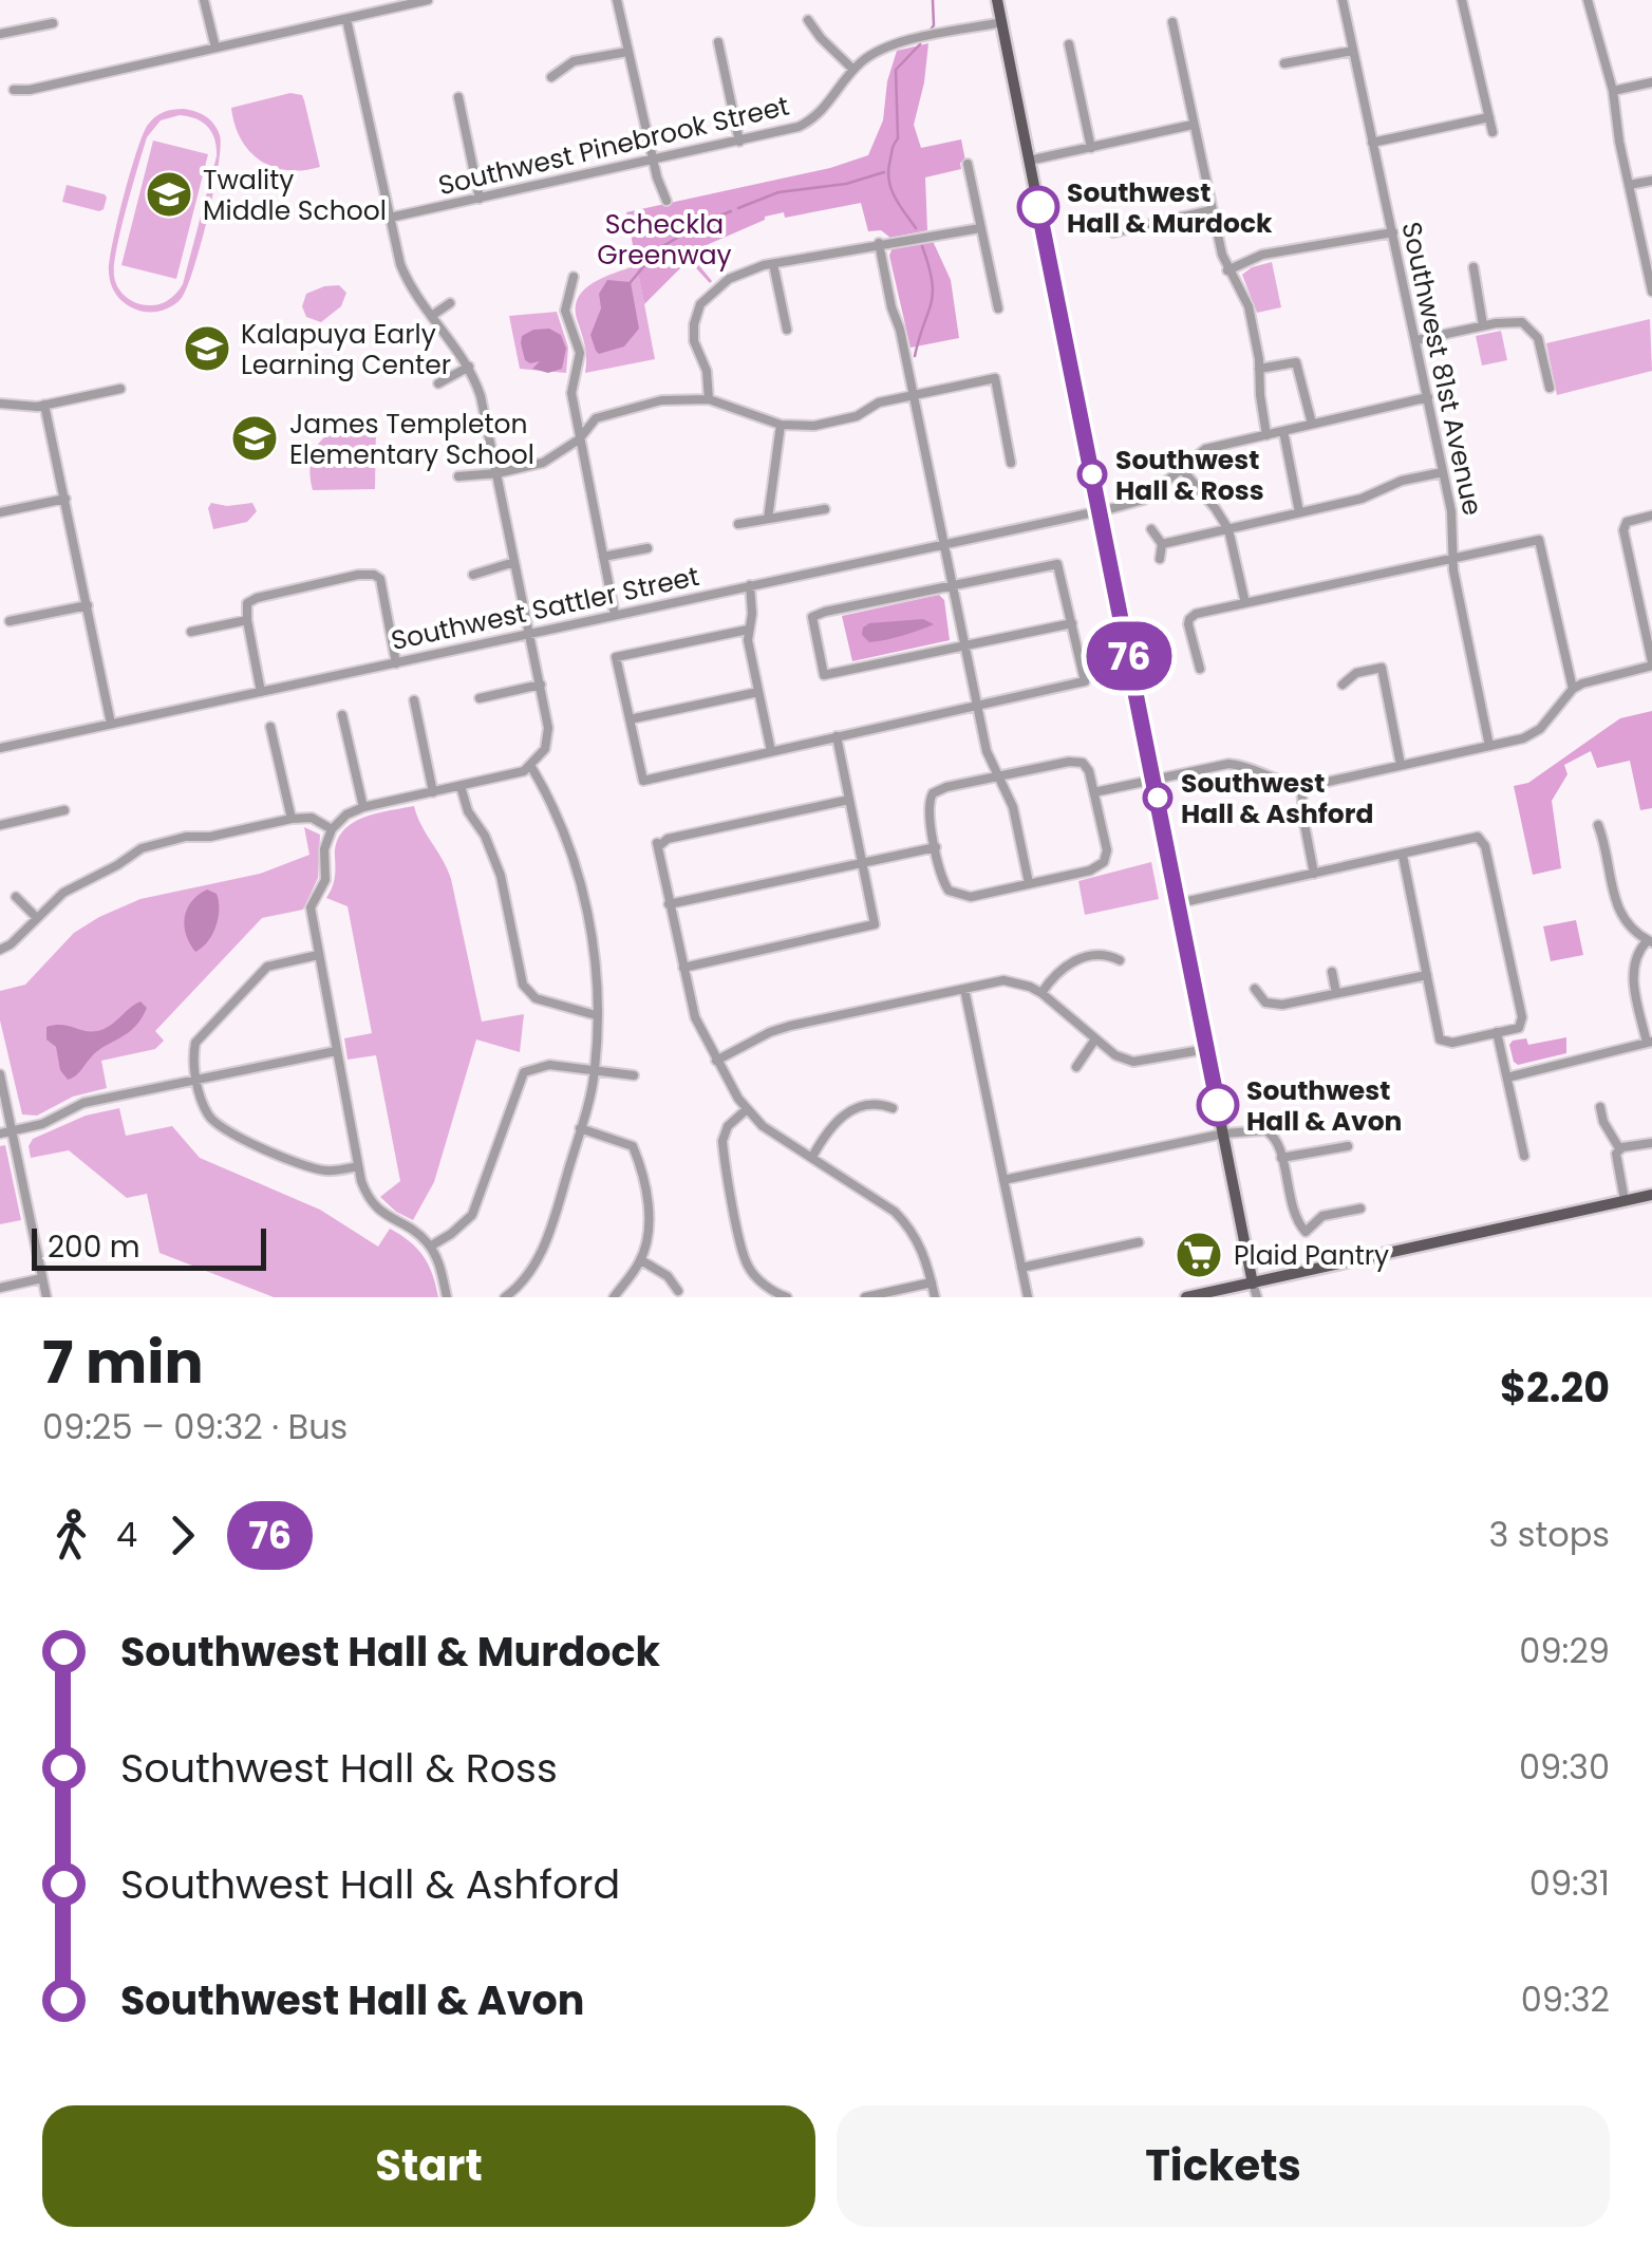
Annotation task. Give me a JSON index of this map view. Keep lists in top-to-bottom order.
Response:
{
  "streets": {
    "street": ["Southwest Pinebrook Street", "Southwest 81st Avenue", "Southwest Sattler Street"]
  },
  "crossings": [
    ["Southwest 81st Avenue", "Southwest Sattler Street"]
  ],
  "parks": ["Scheckla Greenway"],
  "places": {
    "school or university": ["Twality Middle School", "Kalapuya Early Learning Center", "James Templeton Elementary School"],
    "other": [
      "Southwest Hall & Murdock",
      "Southwest Hall & Ross",
      "Southwest Hall & Ashford",
      "Southwest Hall & Avon"
    ],
    "supermarket": ["Plaid Pantry"]
  },
  "lines": ["bus line 76"],
  "scale_bar": "200 m",
  "page": {
    "on_map": "76",
    "scale": "200 m",
    "heading": ["7 min", "09:25 – 09:32 · Bus", "$2.20"],
    "legs": ["4", "76", "3 stops"],
    "list": [
      {
        "name": "Southwest Hall & Murdock",
        "value": "09:29"
      },
      {
        "name": "Southwest Hall & Ross",
        "value": "09:30"
      },
      {
        "name": "Southwest Hall & Ashford",
        "value": "09:31"
      },
      {
        "name": "Southwest Hall & Avon",
        "value": "09:32"
      }
    ],
    "buttons": ["Start", "Tickets"]
  }
}
